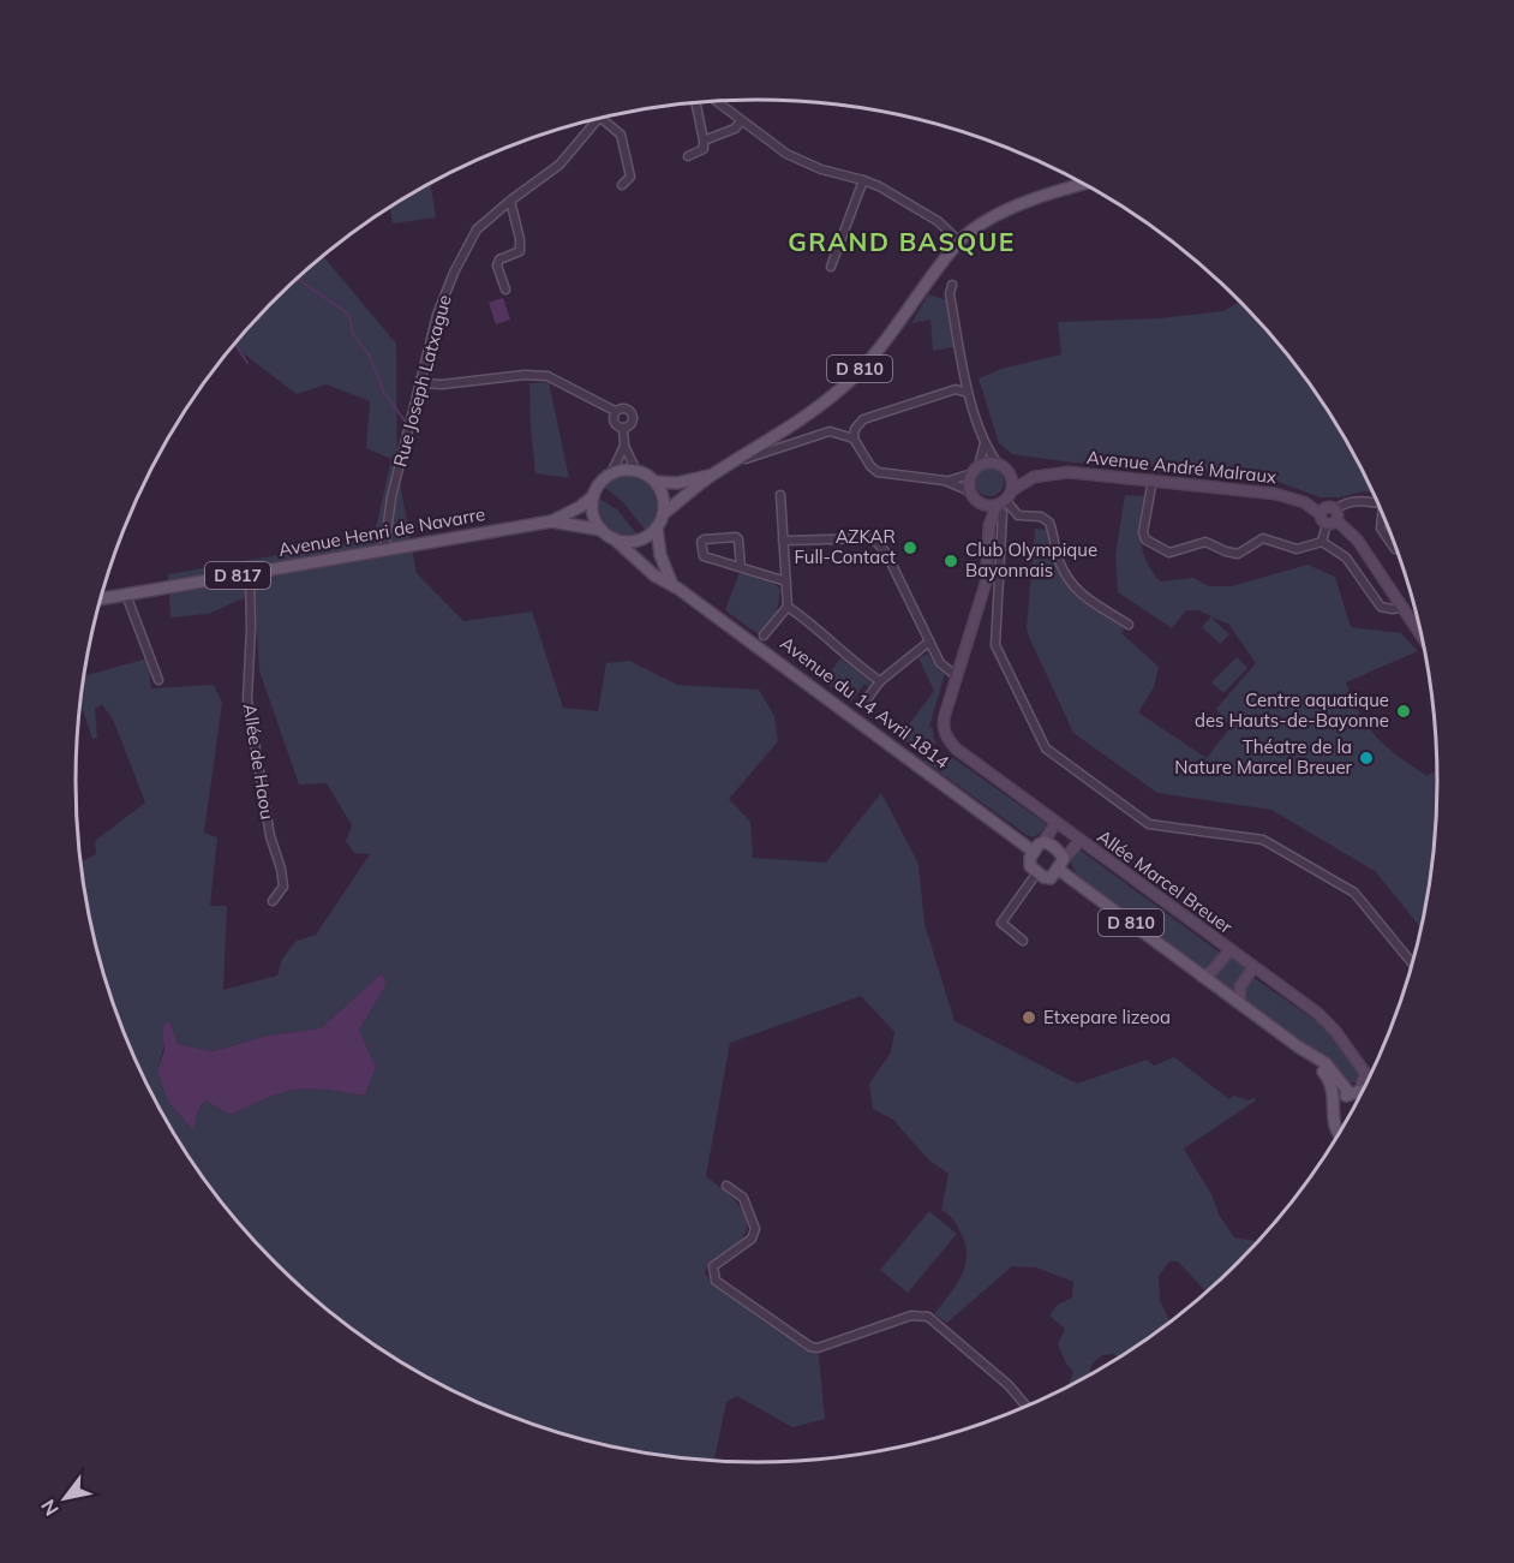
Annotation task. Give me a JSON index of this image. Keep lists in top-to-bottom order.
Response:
{
  "streets": {
    "main road": [
      "D 810",
      "Avenue Henri de Navarre",
      "D 817",
      "Avenue du 14 Avril 1814"
    ],
    "street": [
      "Rue Joseph Latxague",
      "Avenue André Malraux",
      "Allée de Haou",
      "Allée Marcel Breuer"
    ]
  },
  "crossings": [
    ["D 810", "Avenue Henri de Navarre"],
    ["D 810", "Avenue du 14 Avril 1814"],
    ["D 810", "Allée Marcel Breuer"],
    ["Rue Joseph Latxague", "Avenue Henri de Navarre"],
    ["Avenue André Malraux", "Allée Marcel Breuer"],
    ["Avenue Henri de Navarre", "Avenue du 14 Avril 1814"],
    ["Avenue Henri de Navarre", "Allée de Haou"],
    ["Avenue du 14 Avril 1814", "Allée Marcel Breuer"]
  ],
  "districts": ["GRAND BASQUE"],
  "places": [
    "AZKAR Full-Contact",
    "Club Olympique Bayonnais",
    "Centre aquatique des Hauts-de-Bayonne",
    "Théatre de la Nature Marcel Breuer",
    "Etxepare lizeoa"
  ],
  "north": "bottom left"
}
